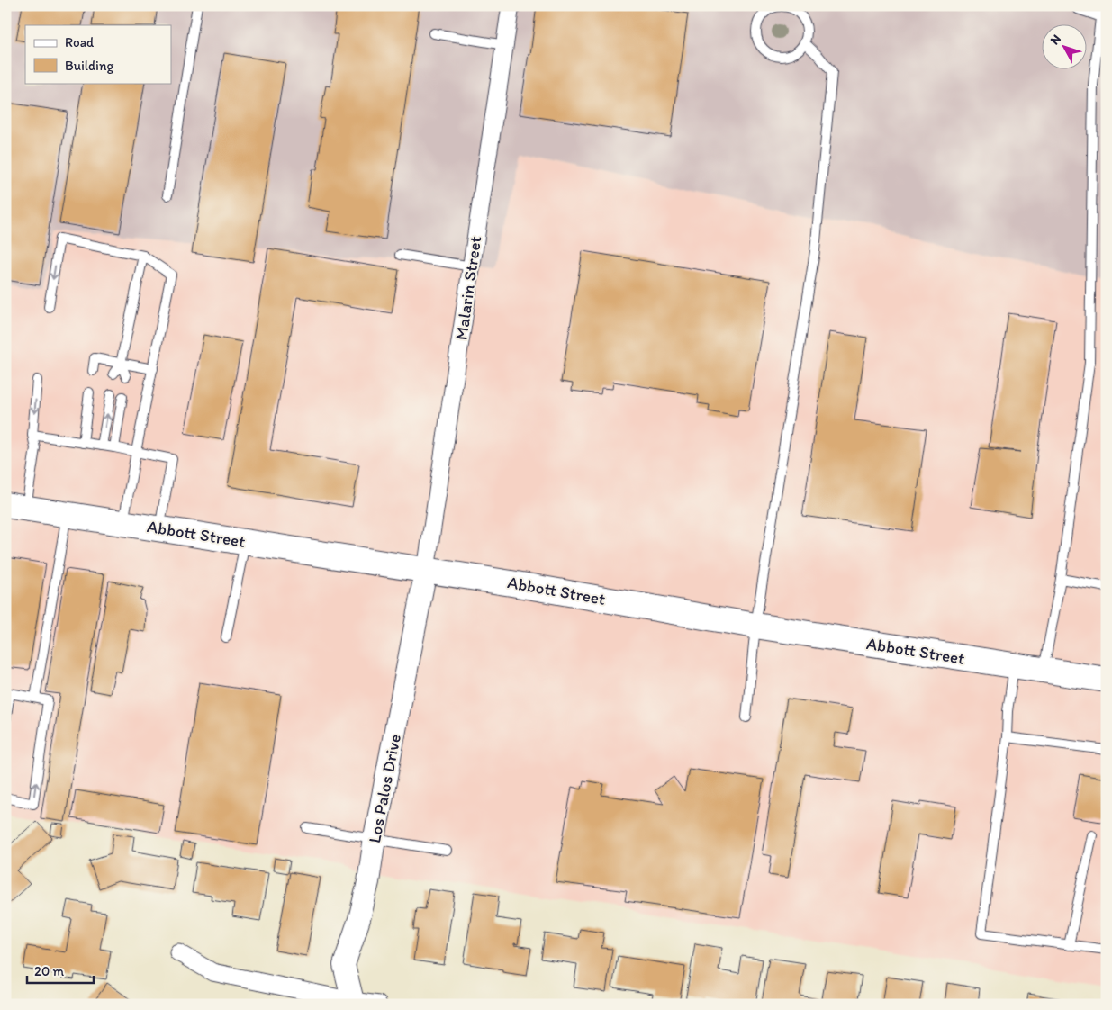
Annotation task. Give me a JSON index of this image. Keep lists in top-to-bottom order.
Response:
{
  "streets": {
    "main road": ["Abbott Street"],
    "street": ["Malarin Street", "Los Palos Drive"]
  },
  "crossings": [
    ["Malarin Street", "Abbott Street"],
    ["Malarin Street", "Los Palos Drive"],
    ["Abbott Street", "Los Palos Drive"]
  ],
  "legend": ["Road", "Building"],
  "scale_bar": "20 m",
  "north": "top left"
}
